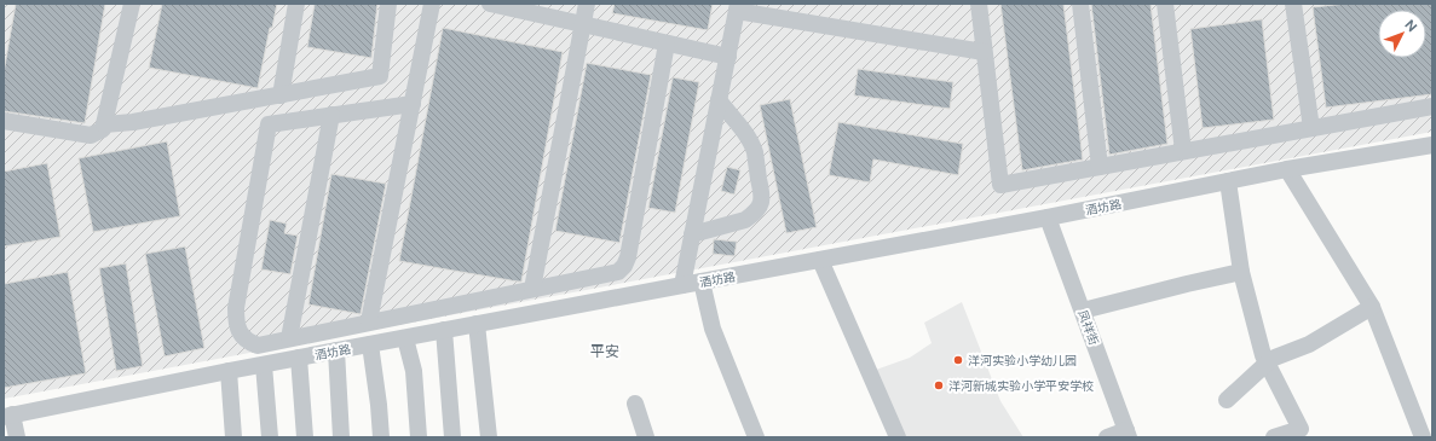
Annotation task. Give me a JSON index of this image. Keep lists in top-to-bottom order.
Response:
{
  "streets": {
    "street": ["酒坊路", "凤祥街"]
  },
  "crossings": [
    ["酒坊路", "凤祥街"]
  ],
  "districts": ["平安"],
  "places": ["洋河实验小学幼儿园", "洋河新城实验小学平安学校"],
  "north": "top right"
}
